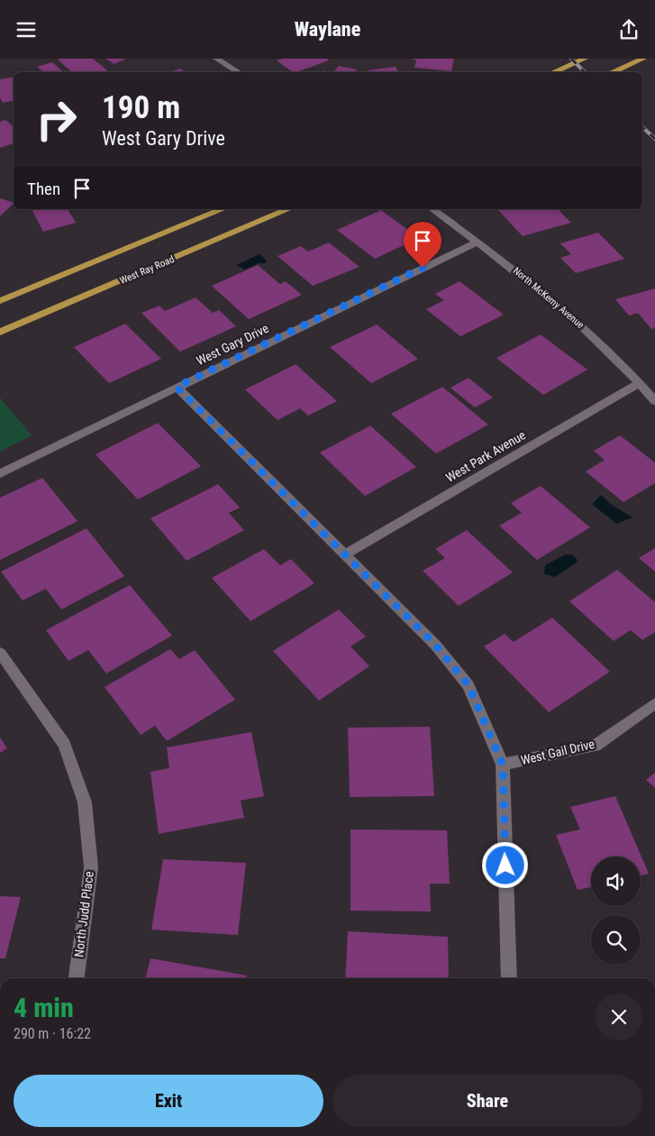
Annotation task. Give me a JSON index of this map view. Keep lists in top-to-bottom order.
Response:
{
  "streets": {
    "main road": ["West Ray Road"],
    "street": [
      "North McKemy Avenue",
      "West Gary Drive",
      "West Park Avenue",
      "West Gail Drive",
      "North Judd Place"
    ]
  },
  "crossings": [
    ["North McKemy Avenue", "West Gary Drive"],
    ["North McKemy Avenue", "West Park Avenue"]
  ],
  "page": {
    "header": "Waylane",
    "turn": ["190 m", "West Gary Drive"],
    "then": "Then",
    "heading": ["4 min", "290 m · 16:22"],
    "buttons": ["Exit", "Share"]
  }
}
